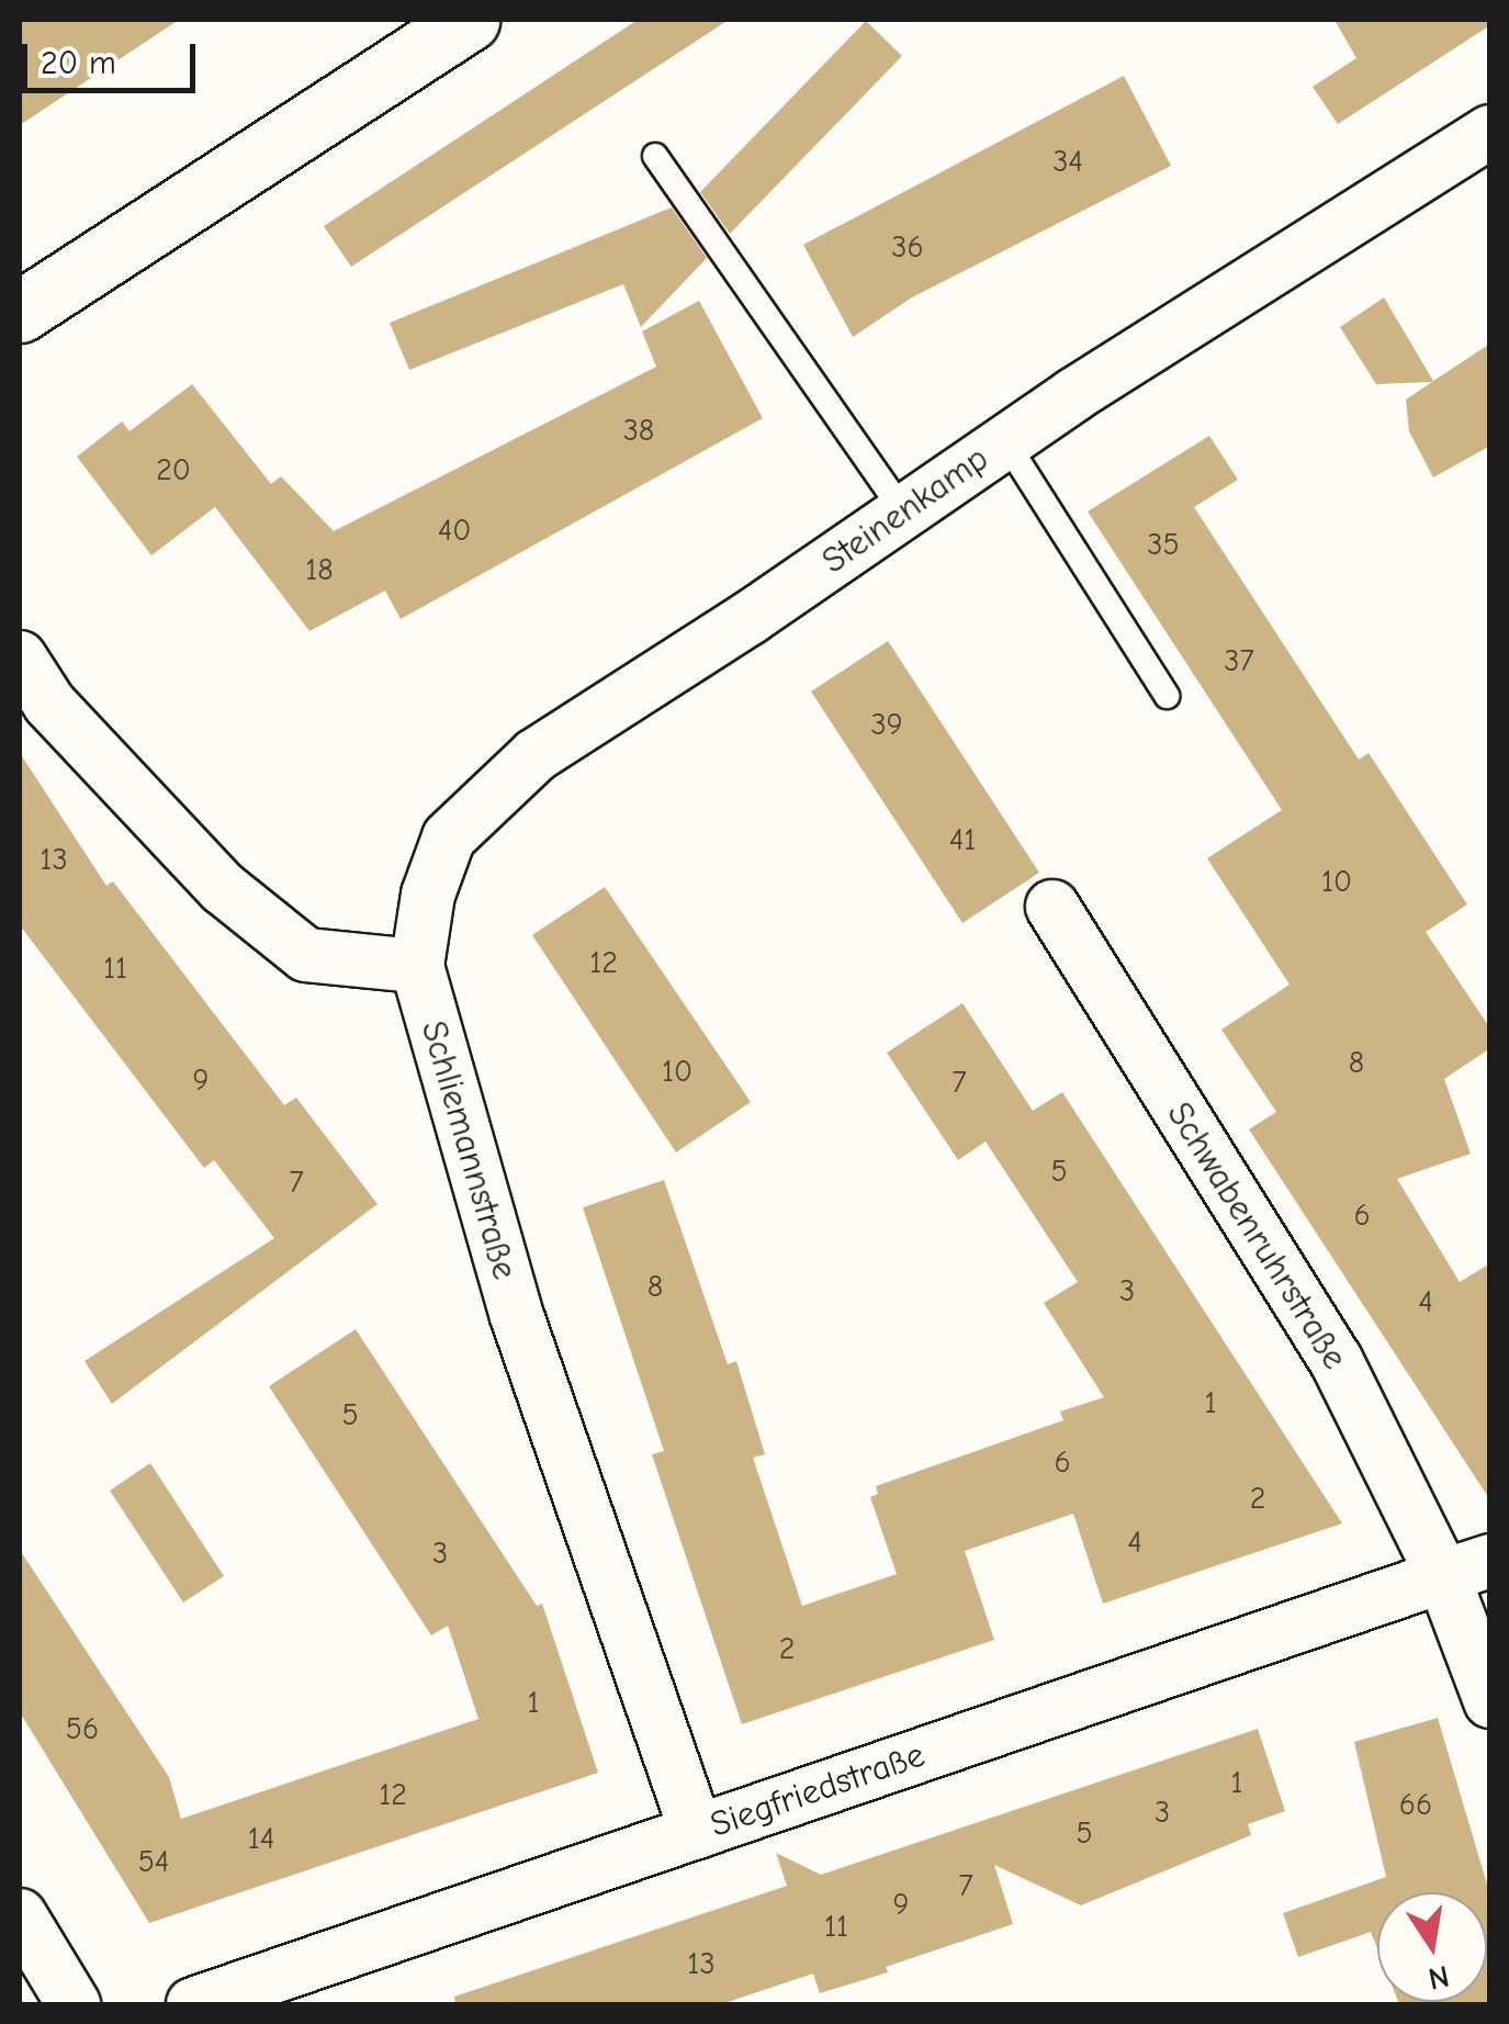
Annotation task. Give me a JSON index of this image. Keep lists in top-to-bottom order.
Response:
{
  "streets": {
    "street": [
      "Steinenkamp",
      "Schliemannstraße",
      "Schwabenruhrstraße",
      "Siegfriedstraße"
    ]
  },
  "crossings": [
    ["Steinenkamp", "Schliemannstraße"],
    ["Schliemannstraße", "Siegfriedstraße"],
    ["Schwabenruhrstraße", "Siegfriedstraße"]
  ],
  "house_numbers": [
    "34",
    "36",
    "38",
    "20",
    "40",
    "35",
    "18",
    "37",
    "39",
    "41",
    "13",
    "10",
    "12",
    "11",
    "8",
    "10",
    "9",
    "7",
    "5",
    "7",
    "6",
    "8",
    "3",
    "4",
    "1",
    "5",
    "6",
    "2",
    "4",
    "3",
    "2",
    "1",
    "56",
    "1",
    "12",
    "66",
    "3",
    "5",
    "14",
    "54",
    "7",
    "9",
    "11",
    "13"
  ],
  "scale_bar": "20 m",
  "north": "bottom"
}
